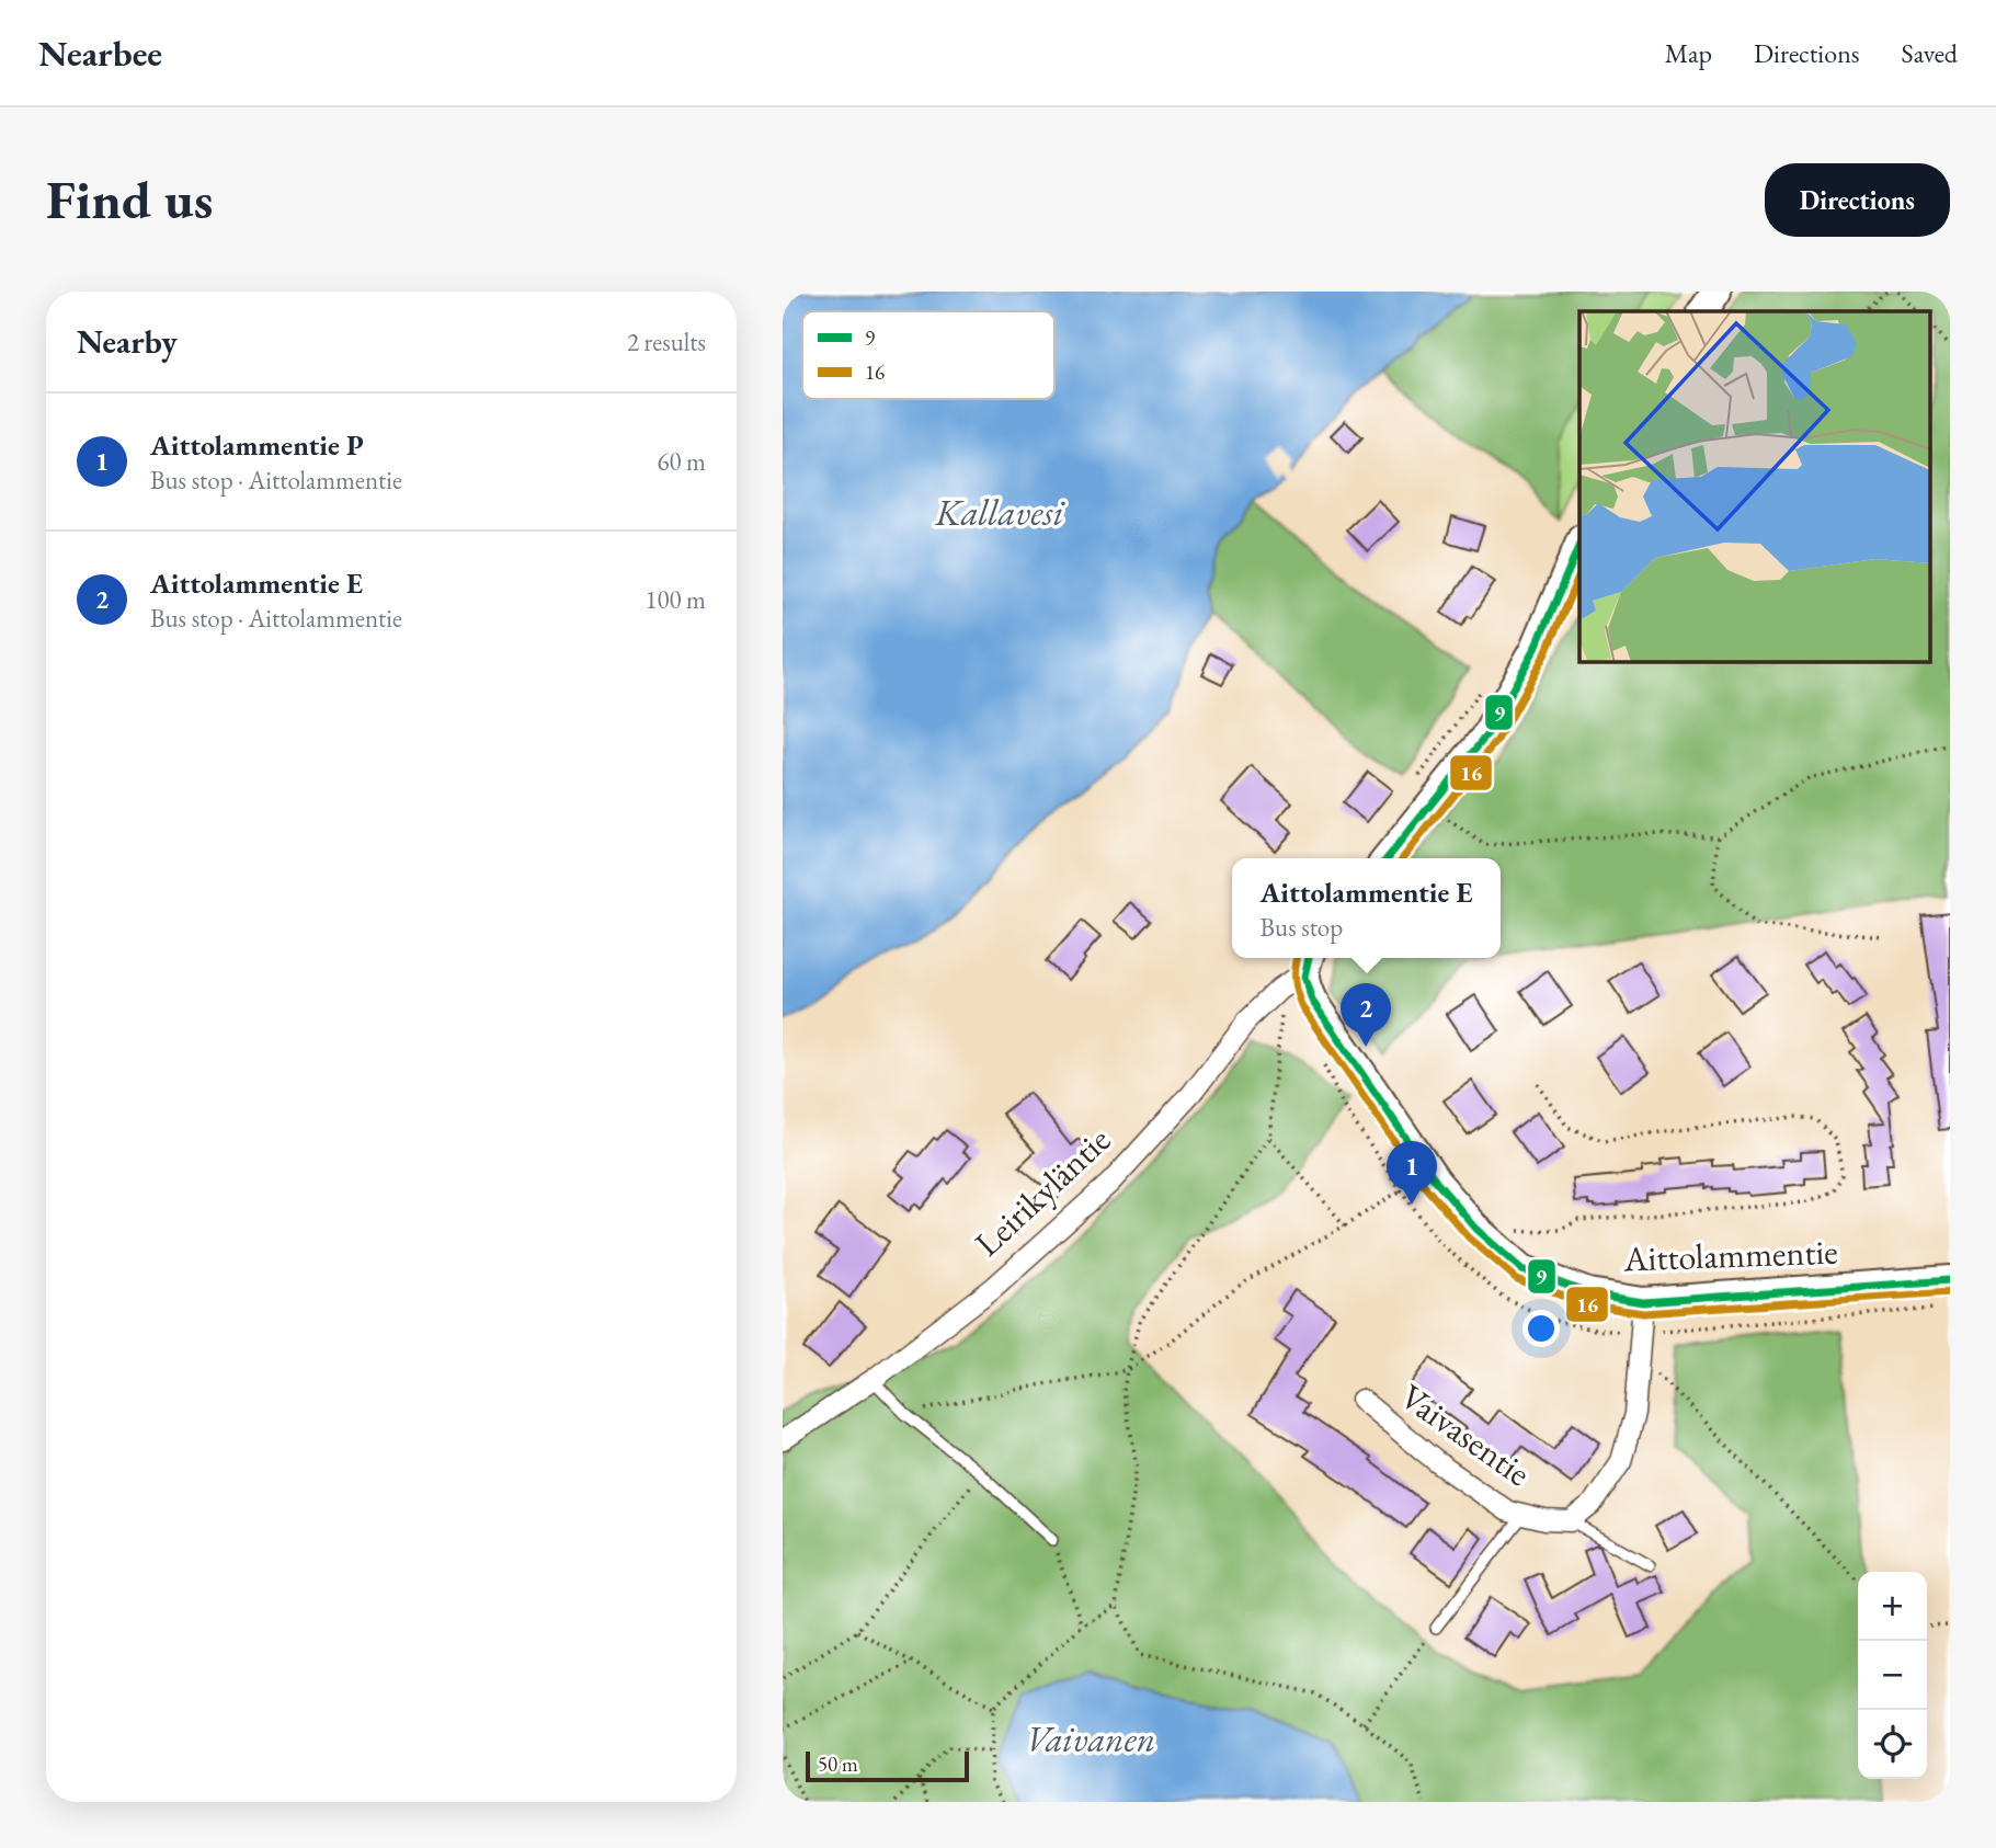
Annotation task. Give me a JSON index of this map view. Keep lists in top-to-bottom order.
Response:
{
  "streets": {
    "street": ["Leirikyläntie", "Aittolammentie", "Vaivasentie"]
  },
  "crossings": [
    ["Leirikyläntie", "Aittolammentie"]
  ],
  "water": ["Kallavesi", "Vaivanen"],
  "lines": ["transit line 9", "transit line 16"],
  "legend": ["9", "16"],
  "scale_bar": "50 m",
  "page": {
    "header": "Nearbee",
    "nav": ["Map", "Directions", "Saved"],
    "buttons": "Directions",
    "title": "Find us",
    "heading": ["Nearby", "2 results"],
    "list": [
      {
        "mark": "1",
        "name": "Aittolammentie P",
        "note": "Bus stop · Aittolammentie",
        "value": "60 m"
      },
      {
        "mark": "2",
        "name": "Aittolammentie E",
        "note": "Bus stop · Aittolammentie",
        "value": "100 m"
      }
    ],
    "popup": ["Aittolammentie E", "Bus stop"],
    "pins": ["2", "1"],
    "map_buttons": ["+", "−"],
    "scale": "50 m"
  }
}
